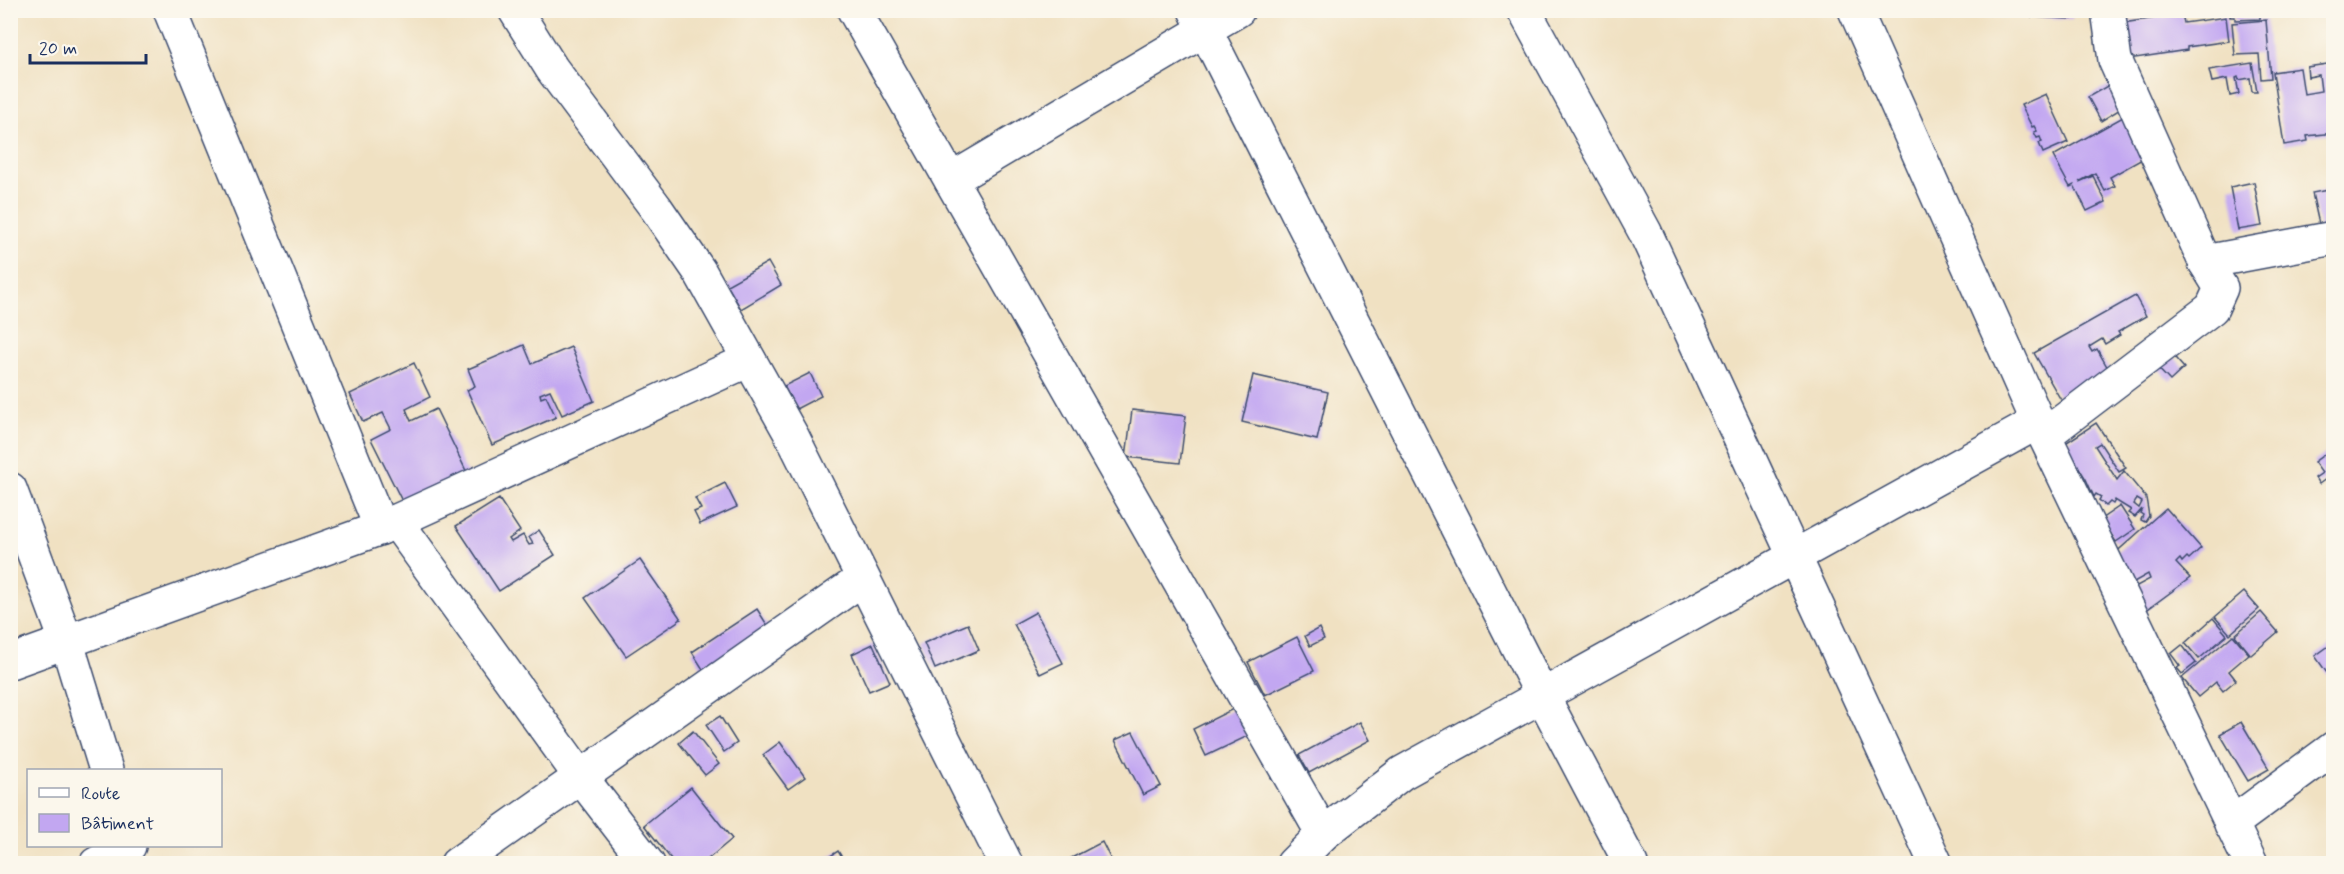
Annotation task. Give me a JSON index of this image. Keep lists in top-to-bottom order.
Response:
{
  "legend": ["Route", "Bâtiment"],
  "scale_bar": "20 m"
}
